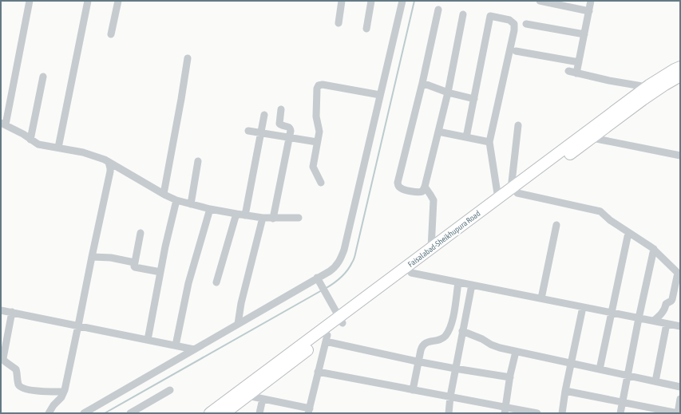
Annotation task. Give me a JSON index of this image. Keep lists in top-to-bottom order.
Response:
{
  "streets": {
    "highway": ["Faisalabad-Sheikhupura Road"]
  }
}
